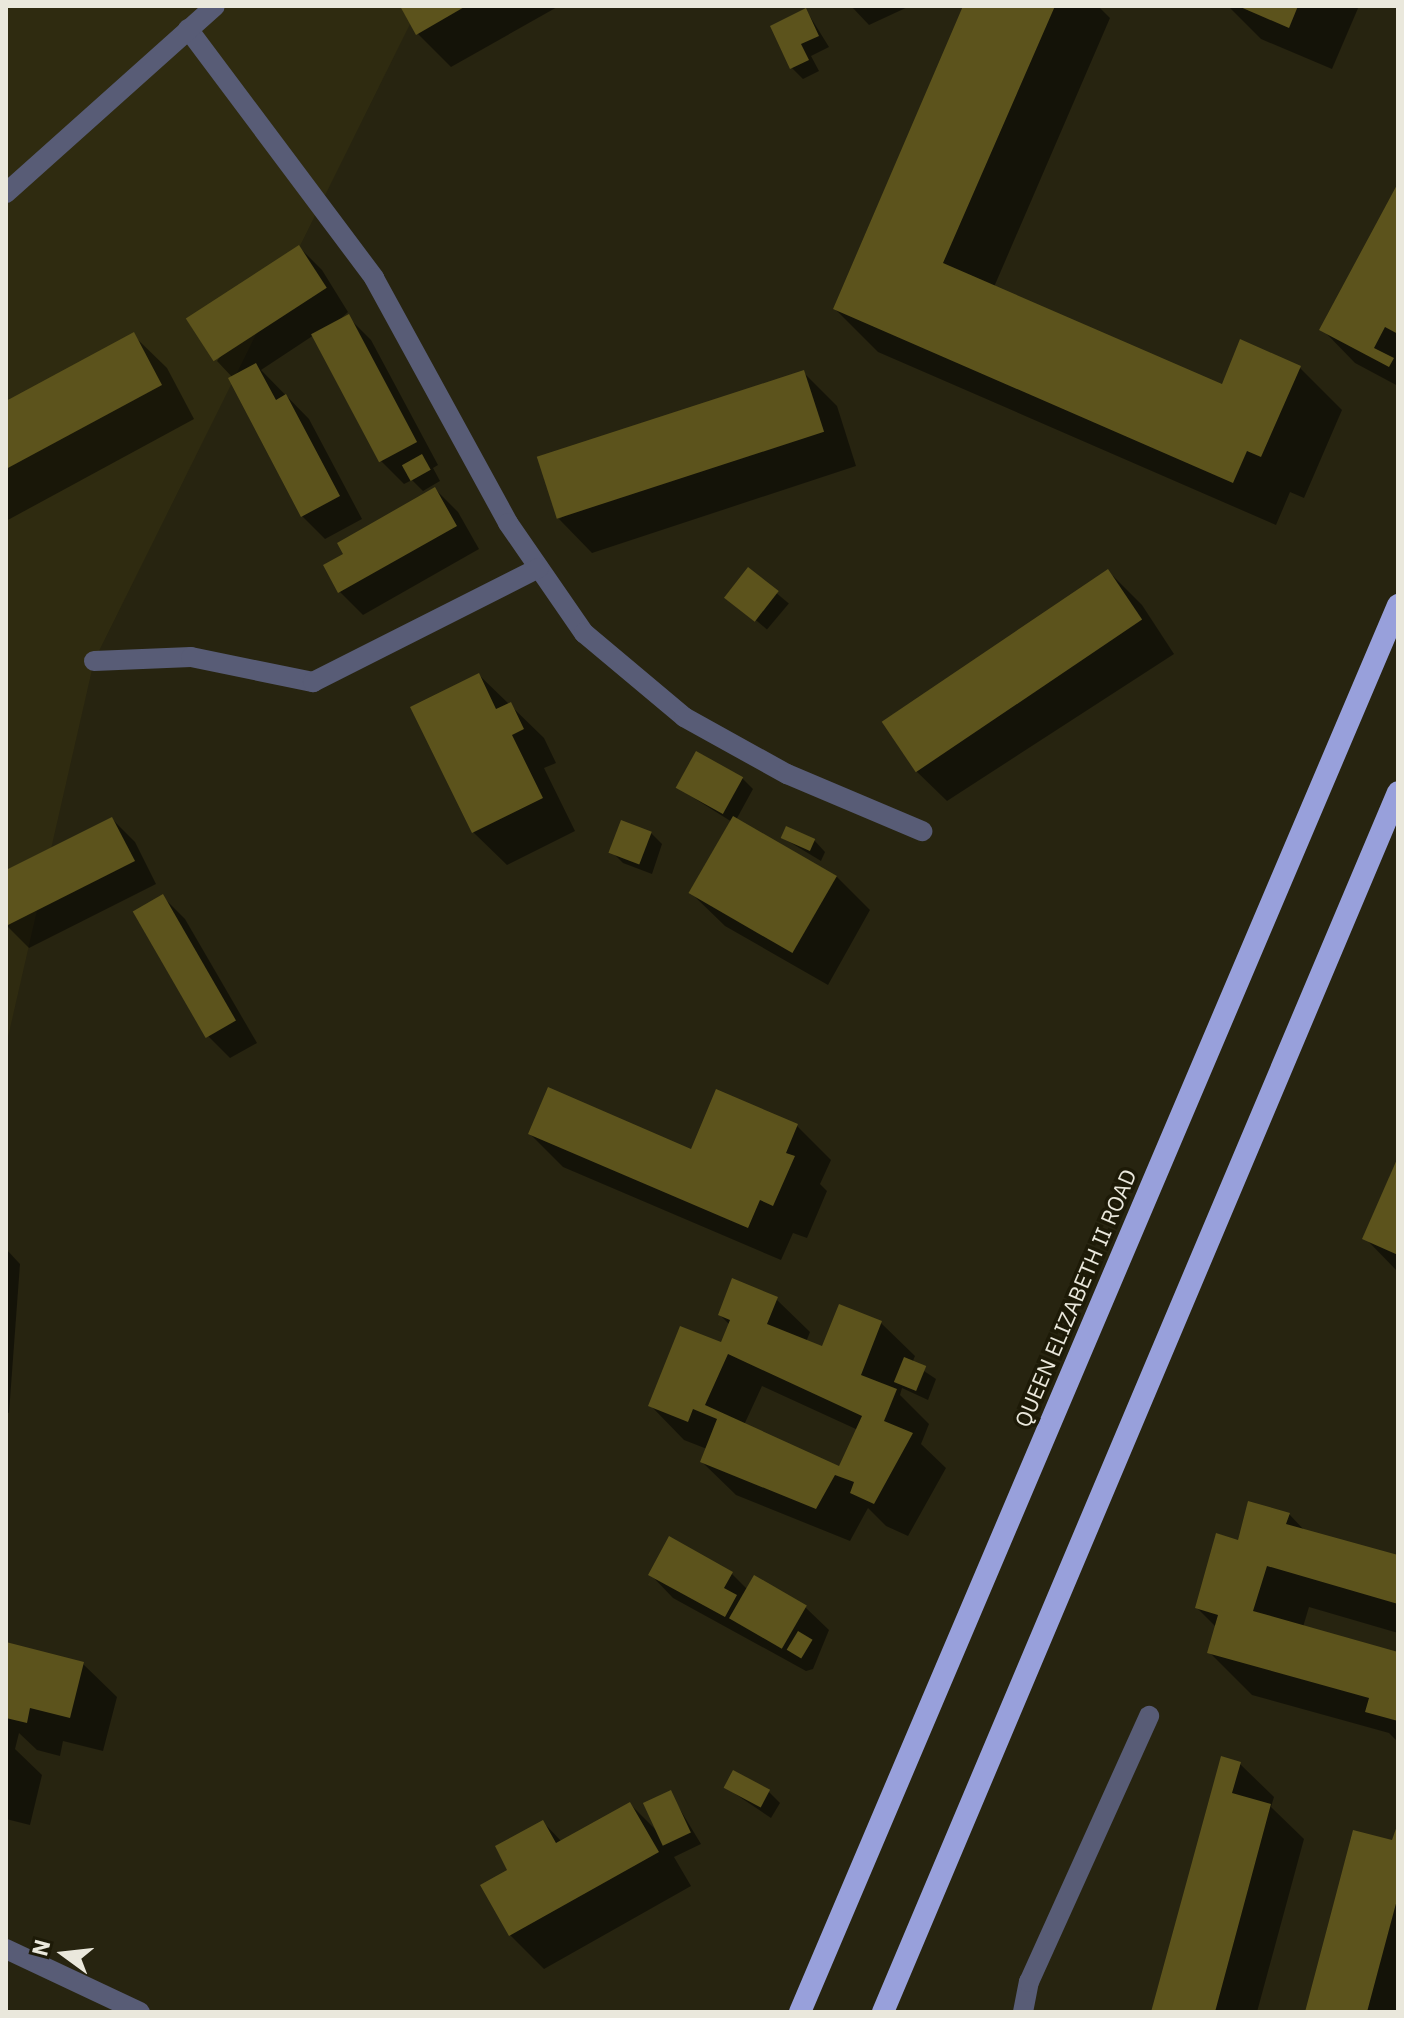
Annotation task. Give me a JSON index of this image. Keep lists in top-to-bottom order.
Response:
{
  "streets": {
    "highway": ["QUEEN ELIZABETH II ROAD"]
  },
  "north": "left"
}
